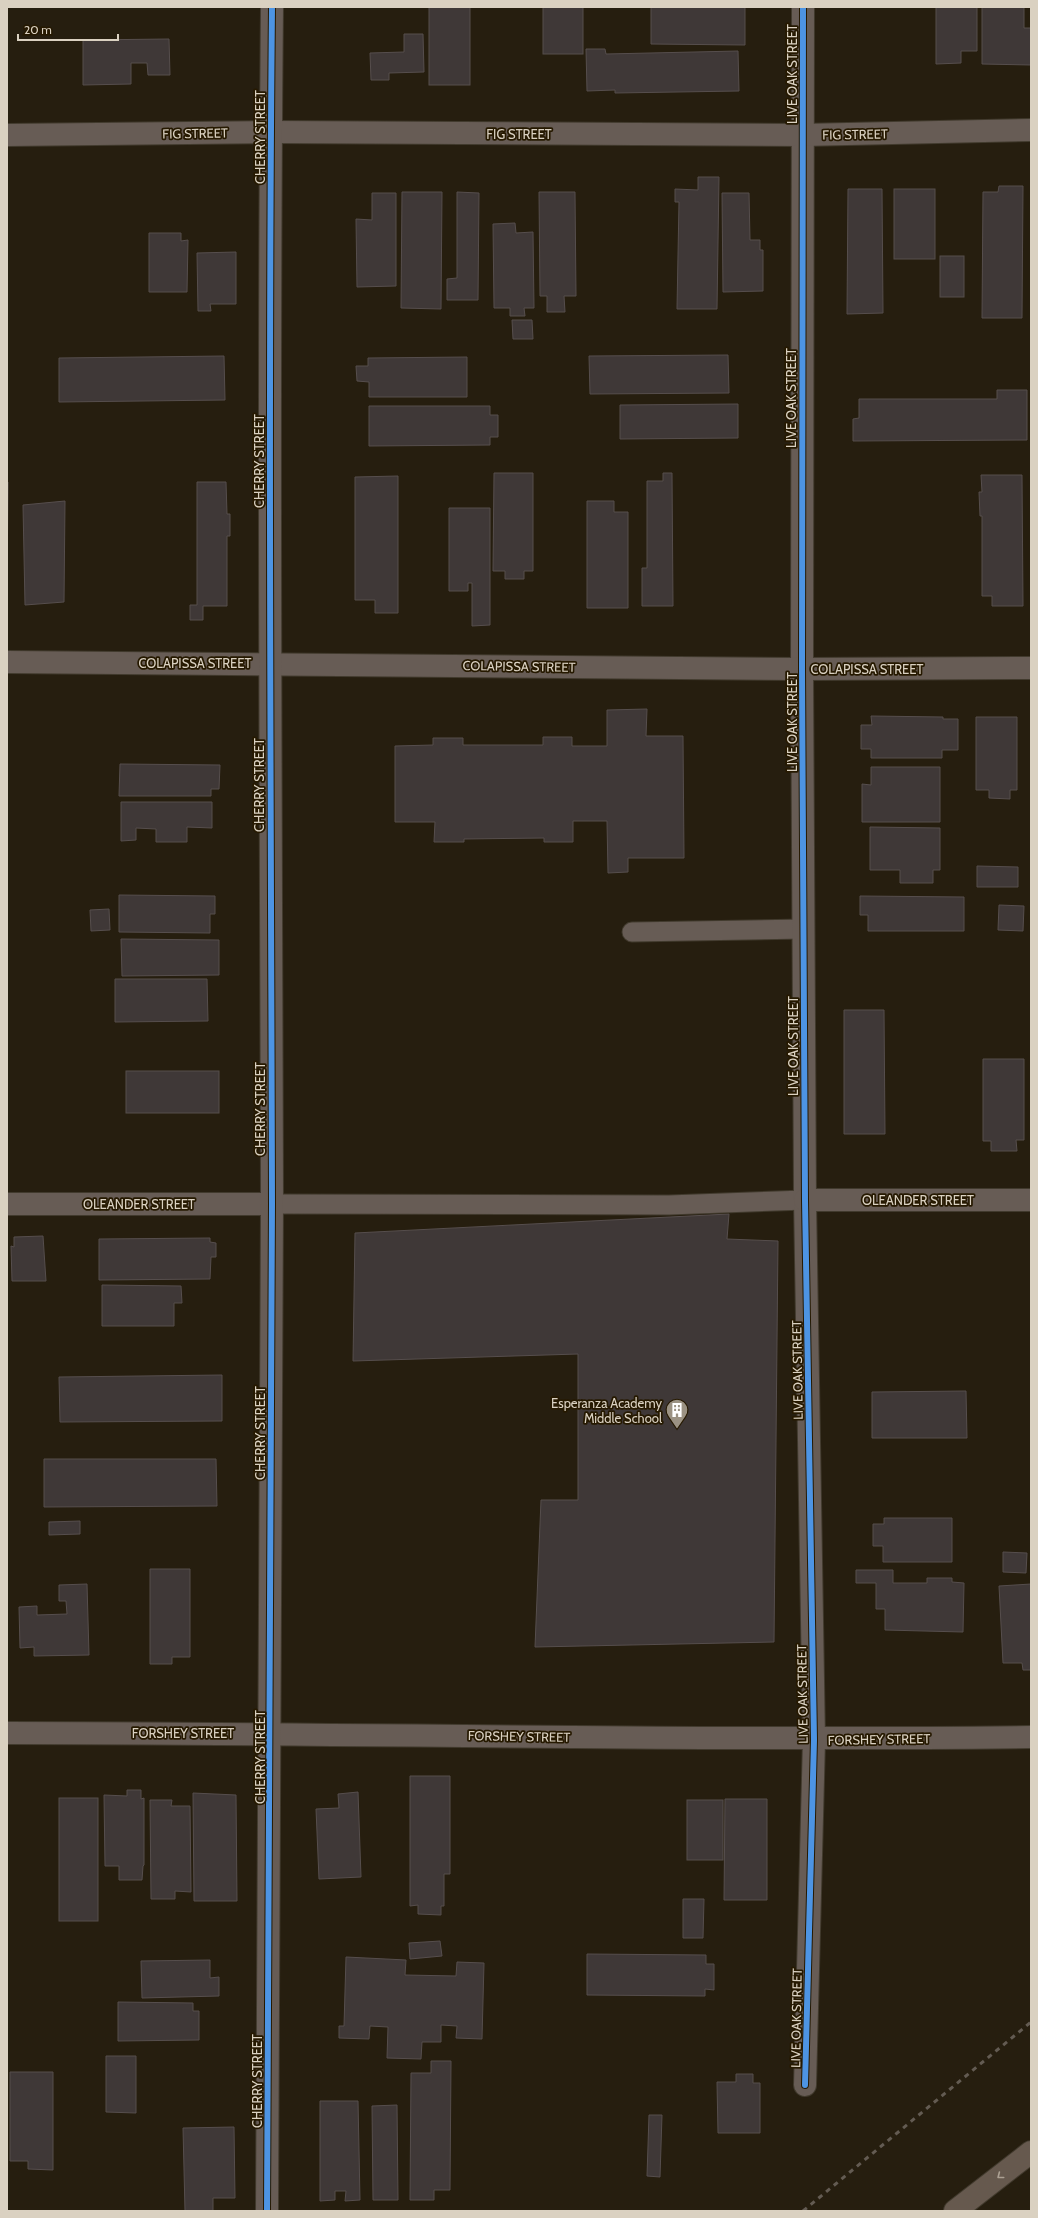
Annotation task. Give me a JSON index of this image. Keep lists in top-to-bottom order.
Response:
{
  "streets": {
    "street": [
      "LIVE OAK STREET",
      "FIG STREET",
      "CHERRY STREET",
      "COLAPISSA STREET",
      "OLEANDER STREET",
      "FORSHEY STREET"
    ]
  },
  "crossings": [
    ["LIVE OAK STREET", "FIG STREET"],
    ["LIVE OAK STREET", "COLAPISSA STREET"],
    ["LIVE OAK STREET", "OLEANDER STREET"],
    ["LIVE OAK STREET", "FORSHEY STREET"],
    ["FIG STREET", "CHERRY STREET"],
    ["CHERRY STREET", "COLAPISSA STREET"],
    ["CHERRY STREET", "OLEANDER STREET"],
    ["CHERRY STREET", "FORSHEY STREET"]
  ],
  "places": {
    "building": ["Esperanza Academy Middle School"]
  },
  "scale_bar": "20 m"
}
